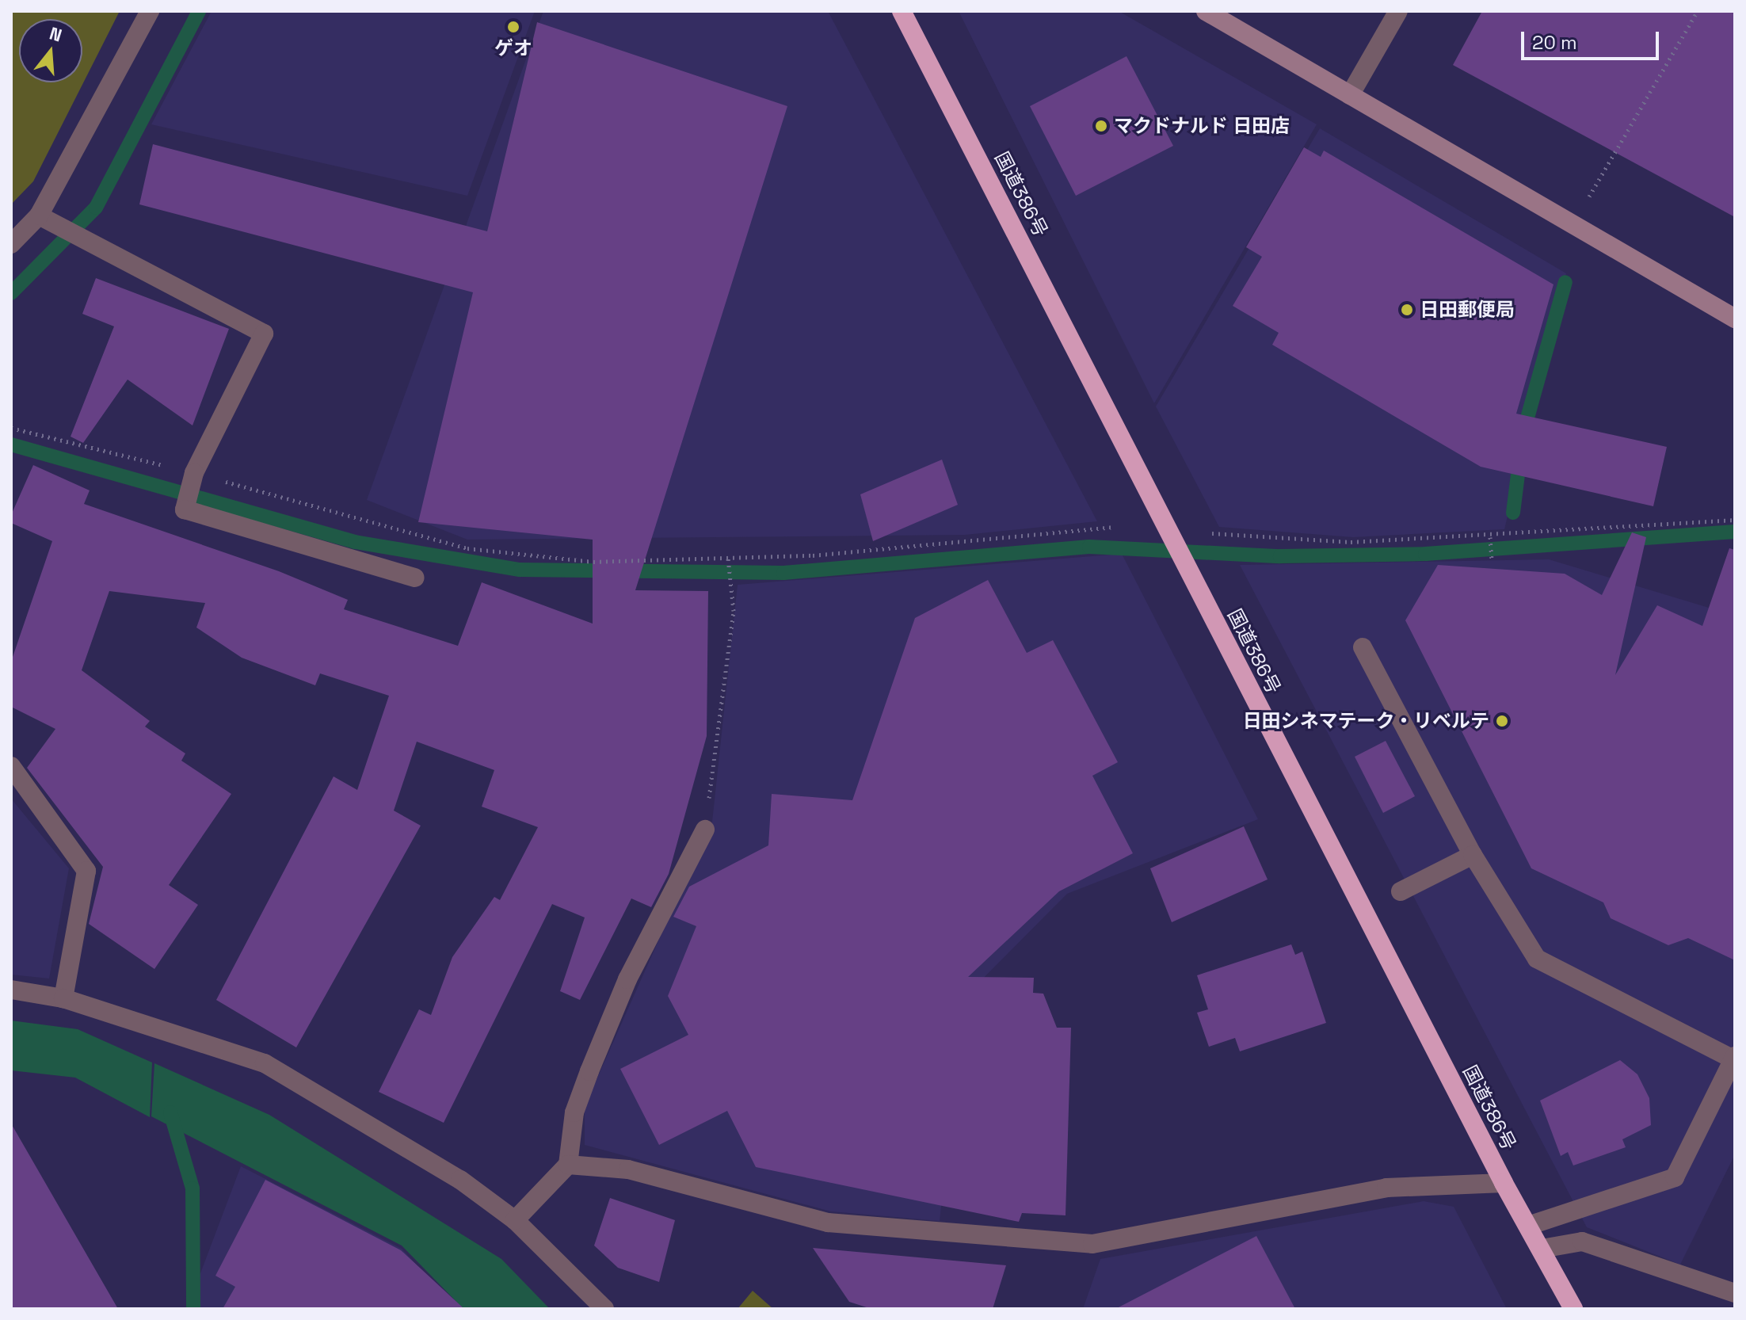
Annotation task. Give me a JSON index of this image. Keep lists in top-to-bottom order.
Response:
{
  "streets": {
    "highway": ["国道386号"]
  },
  "places": [
    "ゲオ",
    "マクドナルド 日田店",
    "日田郵便局",
    "日田シネマテーク・リベルテ"
  ],
  "scale_bar": "20 m",
  "north": "top"
}
